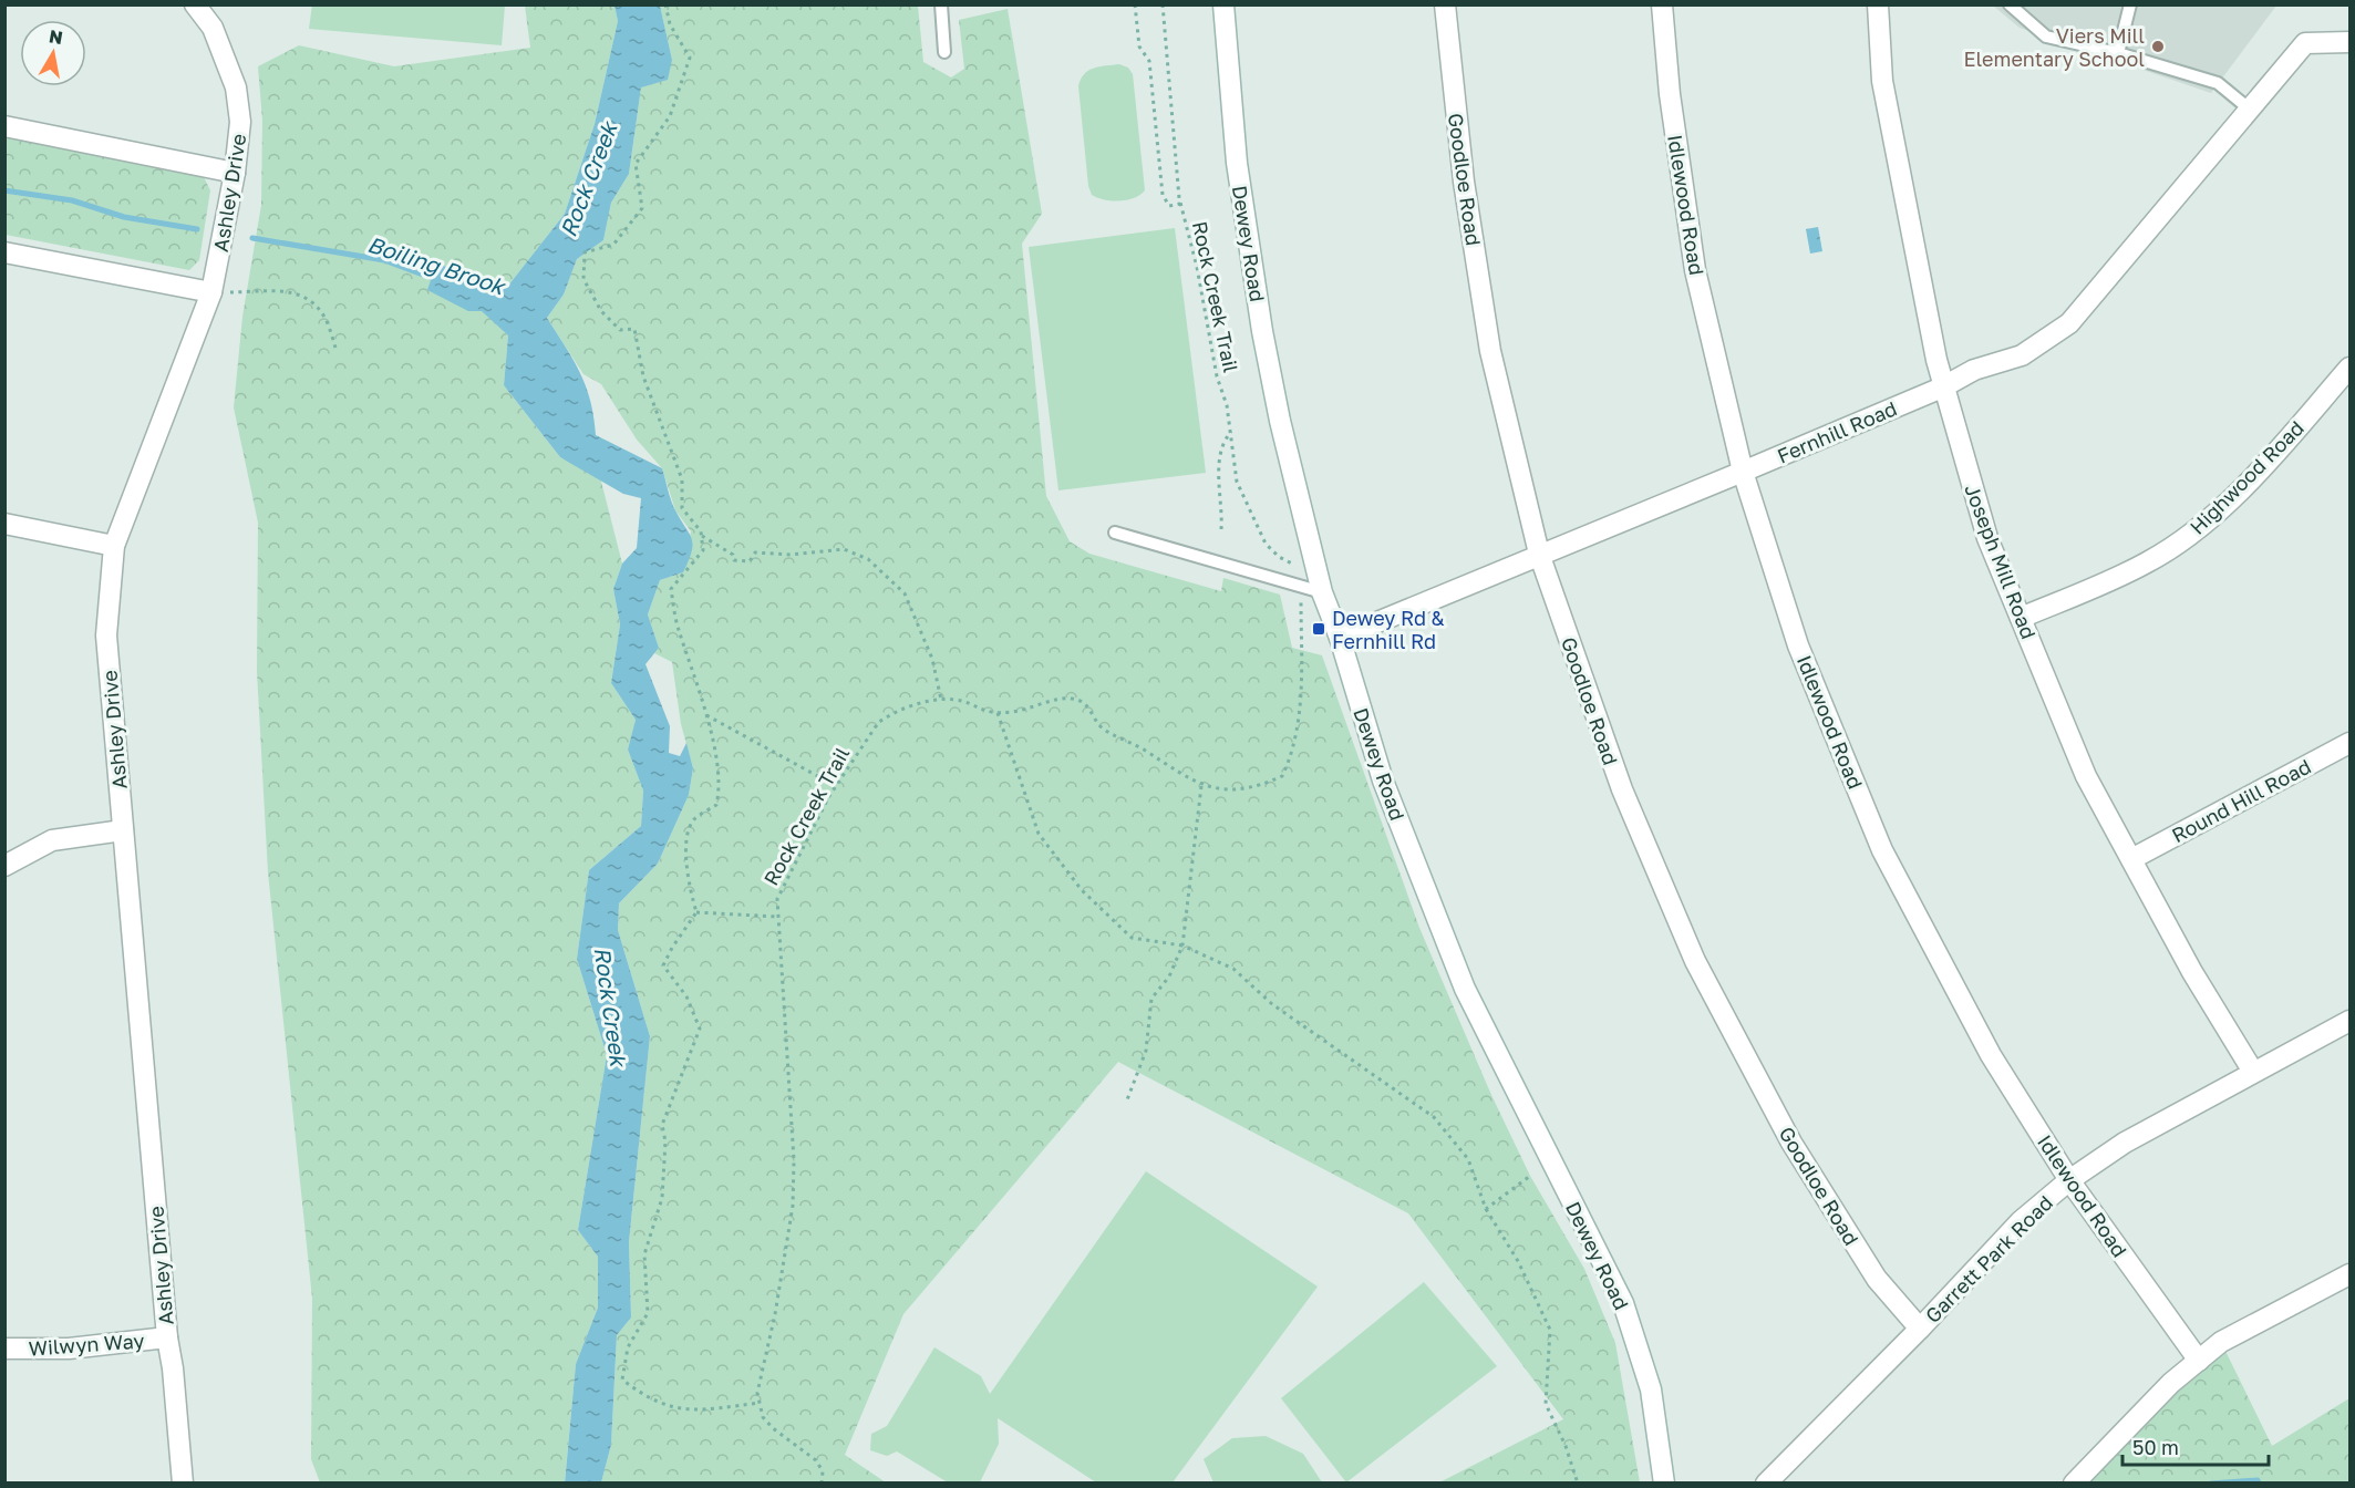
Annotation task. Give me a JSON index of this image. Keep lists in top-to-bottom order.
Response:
{
  "streets": {
    "street": [
      "Goodloe Road",
      "Ashley Drive",
      "Idlewood Road",
      "Dewey Road",
      "Fernhill Road",
      "Highwood Road",
      "Joseph Mill Road",
      "Round Hill Road",
      "Garrett Park Road",
      "Wilwyn Way"
    ],
    "path": ["Rock Creek Trail"]
  },
  "crossings": [
    ["Goodloe Road", "Fernhill Road"],
    ["Goodloe Road", "Garrett Park Road"],
    ["Ashley Drive", "Wilwyn Way"],
    ["Idlewood Road", "Fernhill Road"],
    ["Idlewood Road", "Garrett Park Road"],
    ["Dewey Road", "Fernhill Road"],
    ["Fernhill Road", "Joseph Mill Road"],
    ["Highwood Road", "Joseph Mill Road"],
    ["Joseph Mill Road", "Round Hill Road"],
    ["Joseph Mill Road", "Garrett Park Road"]
  ],
  "water": ["Rock Creek", "Boiling Brook"],
  "places": {
    "other": ["Viers Mill Elementary School"],
    "transit": ["Dewey Rd & Fernhill Rd"]
  },
  "scale_bar": "50 m",
  "north": "top"
}
